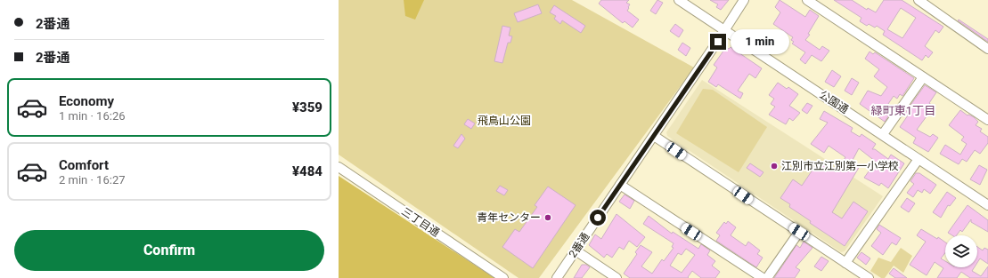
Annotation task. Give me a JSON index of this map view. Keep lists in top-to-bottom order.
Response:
{
  "streets": {
    "street": ["公園通", "三丁目通", "2番通"]
  },
  "crossings": [
    ["公園通", "2番通"]
  ],
  "districts": ["緑町東1丁目"],
  "parks": ["飛鳥山公園"],
  "places": ["江別市立江別第一小学校", "青年センター"],
  "page": {
    "banner": ["2番通", "2番通"],
    "bubble": "1 min",
    "list": [
      {
        "name": "Economy",
        "note": "1 min · 16:26",
        "value": "¥359"
      },
      {
        "name": "Comfort",
        "note": "2 min · 16:27",
        "value": "¥484"
      }
    ],
    "buttons": "Confirm"
  }
}
